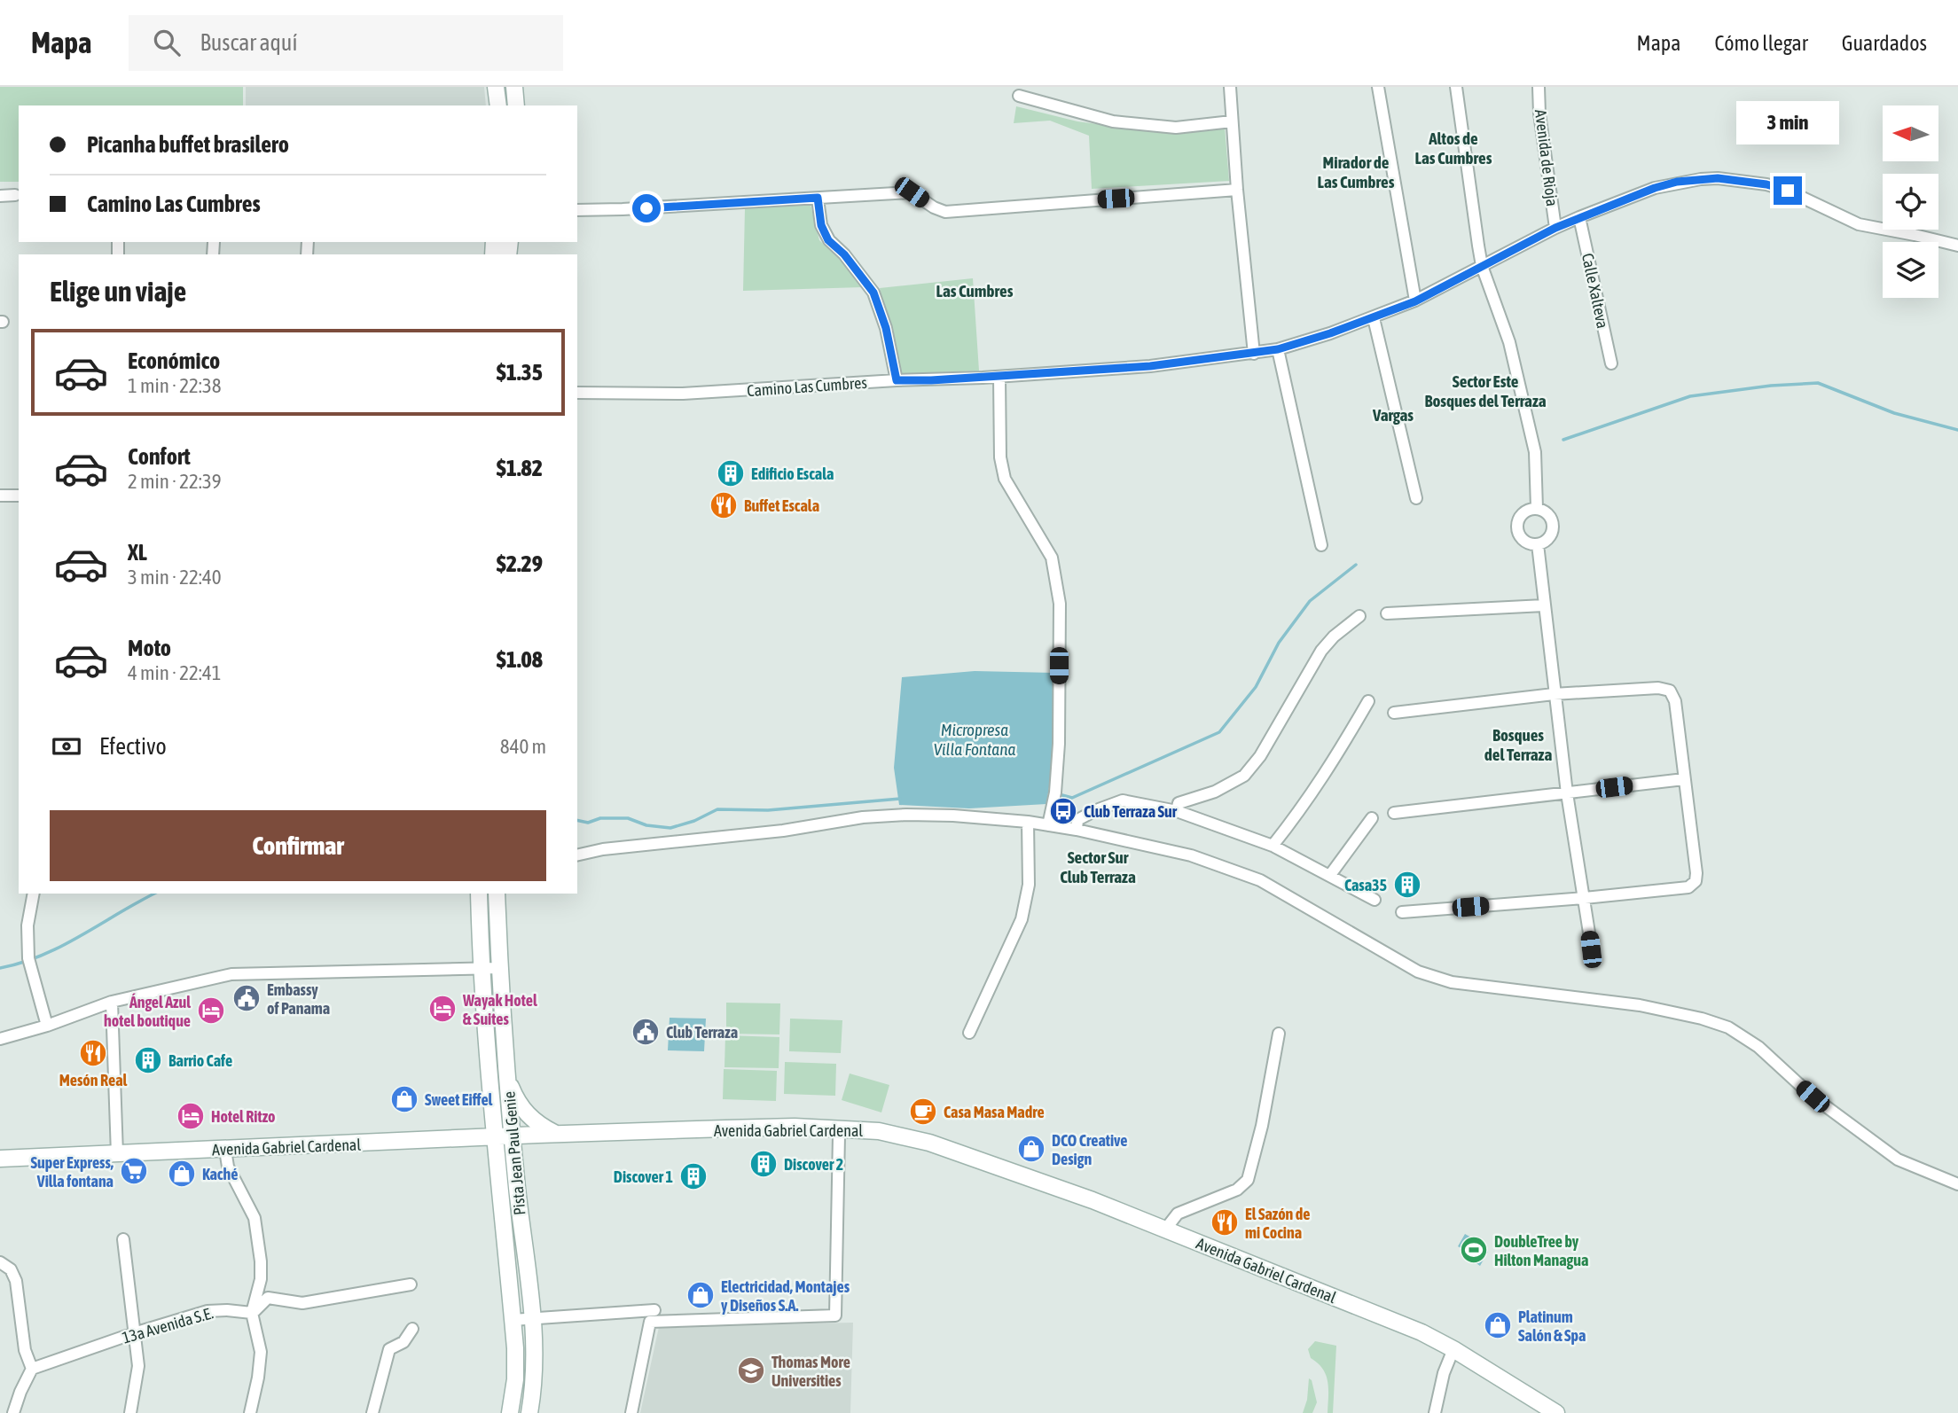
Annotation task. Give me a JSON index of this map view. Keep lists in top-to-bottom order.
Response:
{
  "streets": {
    "street": [
      "Avenida de Rioja",
      "Calle Xalteva",
      "Camino Las Cumbres",
      "Avenida Gabriel Cardenal",
      "Pista Jean Paul Genie",
      "13a Avenida S.E."
    ]
  },
  "crossings": [
    ["Avenida de Rioja", "Camino Las Cumbres"],
    ["Calle Xalteva", "Camino Las Cumbres"],
    ["Avenida Gabriel Cardenal", "Pista Jean Paul Genie"]
  ],
  "districts": [
    "Altos de Las Cumbres",
    "Mirador de Las Cumbres",
    "Las Cumbres",
    "Sector Este Bosques del Terraza",
    "Vargas",
    "Bosques del Terraza",
    "Sector Sur Club Terraza"
  ],
  "water": ["Micropresa Villa Fontana"],
  "places": {
    "building": [
      "Edificio Escala",
      "Casa35",
      "Barrio Cafe",
      "Discover 2",
      "Discover 1"
    ],
    "restaurant": ["Buffet Escala", "Mesón Real", "El Sazón de mi Cocina"],
    "bus stop": ["Club Terraza Sur"],
    "public building": ["Embassy of Panama", "Club Terraza"],
    "hotel": ["Wayak Hotel & Suites", "Ángel Azul hotel boutique", "Hotel Ritzo"],
    "shop": [
      "Sweet Eiffel",
      "DCO Creative Design",
      "Kaché",
      "Electricidad, Montajes y Diseños S.A.",
      "Platinum Salón & Spa"
    ],
    "cafe": ["Casa Masa Madre"],
    "supermarket": ["Super Express, Villa fontana"],
    "sports": ["DoubleTree by Hilton Managua"],
    "school or university": ["Thomas More Universities"]
  },
  "north": "left",
  "page": {
    "header": "Mapa",
    "search": "Buscar aquí",
    "nav": ["Mapa", "Cómo llegar", "Guardados"],
    "bubble": "3 min",
    "banner": ["Picanha buffet brasilero", "Camino Las Cumbres"],
    "heading": "Elige un viaje",
    "list": [
      {
        "name": "Económico",
        "note": "1 min · 22:38",
        "value": "$1.35"
      },
      {
        "name": "Confort",
        "note": "2 min · 22:39",
        "value": "$1.82"
      },
      {
        "name": "XL",
        "note": "3 min · 22:40",
        "value": "$2.29"
      },
      {
        "name": "Moto",
        "note": "4 min · 22:41",
        "value": "$1.08"
      }
    ],
    "pay": ["Efectivo", "840 m"],
    "buttons": "Confirmar"
  }
}
